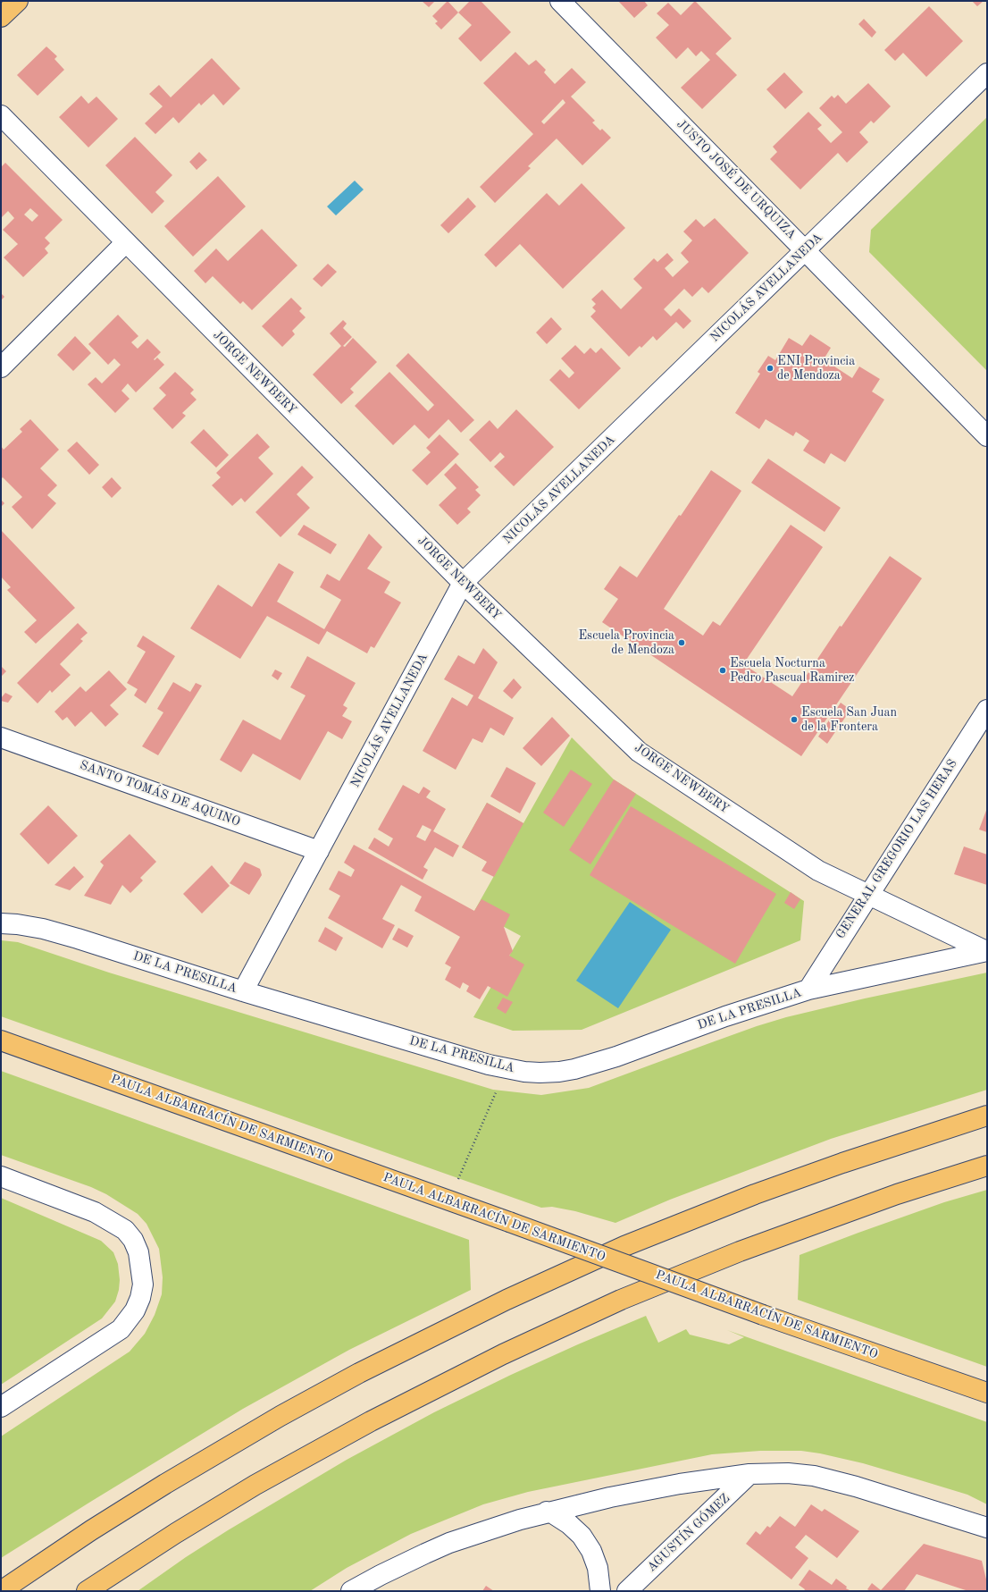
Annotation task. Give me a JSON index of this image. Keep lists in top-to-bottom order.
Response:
{
  "streets": {
    "main road": ["PAULA ALBARRACÍN DE SARMIENTO"],
    "street": [
      "JUSTO JOSÉ DE URQUIZA",
      "NICOLÁS AVELLANEDA",
      "JORGE NEWBERY",
      "SANTO TOMÁS DE AQUINO",
      "GENERAL GREGORIO LAS HERAS",
      "DE LA PRESILLA",
      "AGUSTÍN GÓMEZ"
    ]
  },
  "crossings": [
    ["JUSTO JOSÉ DE URQUIZA", "NICOLÁS AVELLANEDA"],
    ["NICOLÁS AVELLANEDA", "JORGE NEWBERY"],
    ["NICOLÁS AVELLANEDA", "SANTO TOMÁS DE AQUINO"],
    ["NICOLÁS AVELLANEDA", "DE LA PRESILLA"],
    ["JORGE NEWBERY", "GENERAL GREGORIO LAS HERAS"],
    ["JORGE NEWBERY", "DE LA PRESILLA"],
    ["GENERAL GREGORIO LAS HERAS", "DE LA PRESILLA"]
  ],
  "places": [
    "ENI Provincia de Mendoza",
    "Escuela Provincia de Mendoza",
    "Escuela Nocturna Pedro Pascual Ramirez",
    "Escuela San Juan de la Frontera"
  ]
}
